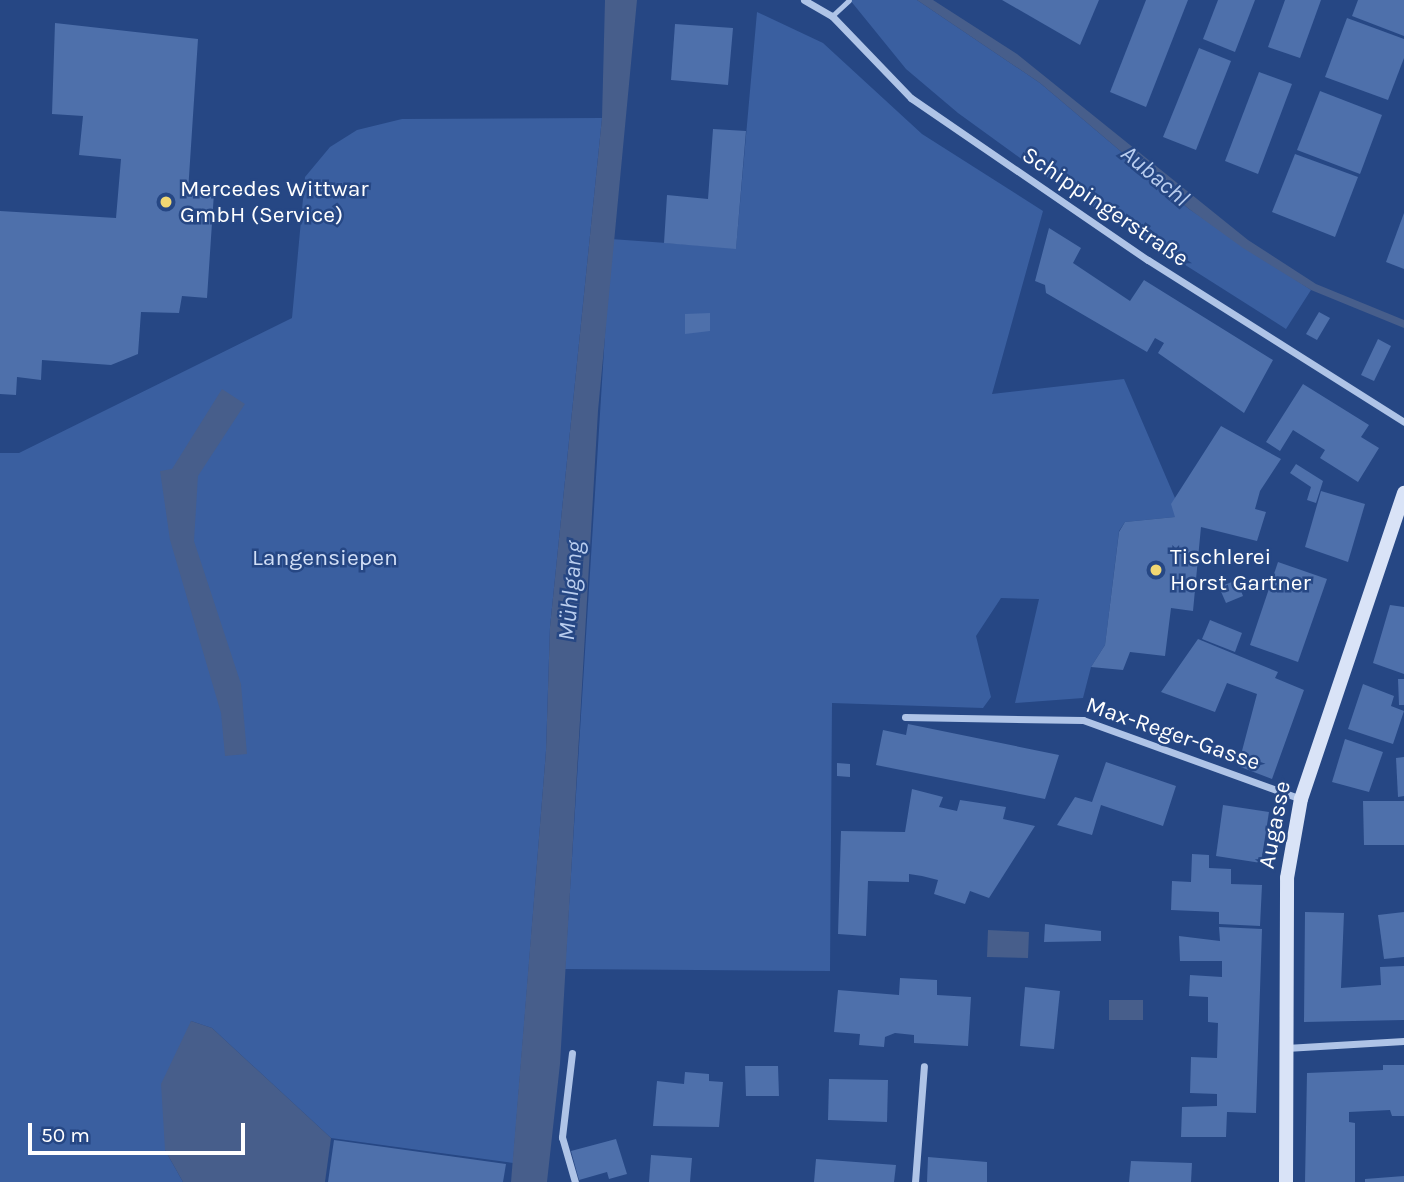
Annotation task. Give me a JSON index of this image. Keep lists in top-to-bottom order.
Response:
{
  "streets": {
    "street": ["Schippingerstraße", "Max-Reger-Gasse", "Augasse"]
  },
  "crossings": [
    ["Max-Reger-Gasse", "Augasse"]
  ],
  "water": ["Aubachl", "Mühlgang"],
  "parks": ["Langensiepen"],
  "places": ["Mercedes Wittwar GmbH (Service)", "Tischlerei Horst Gartner"],
  "scale_bar": "50 m"
}
